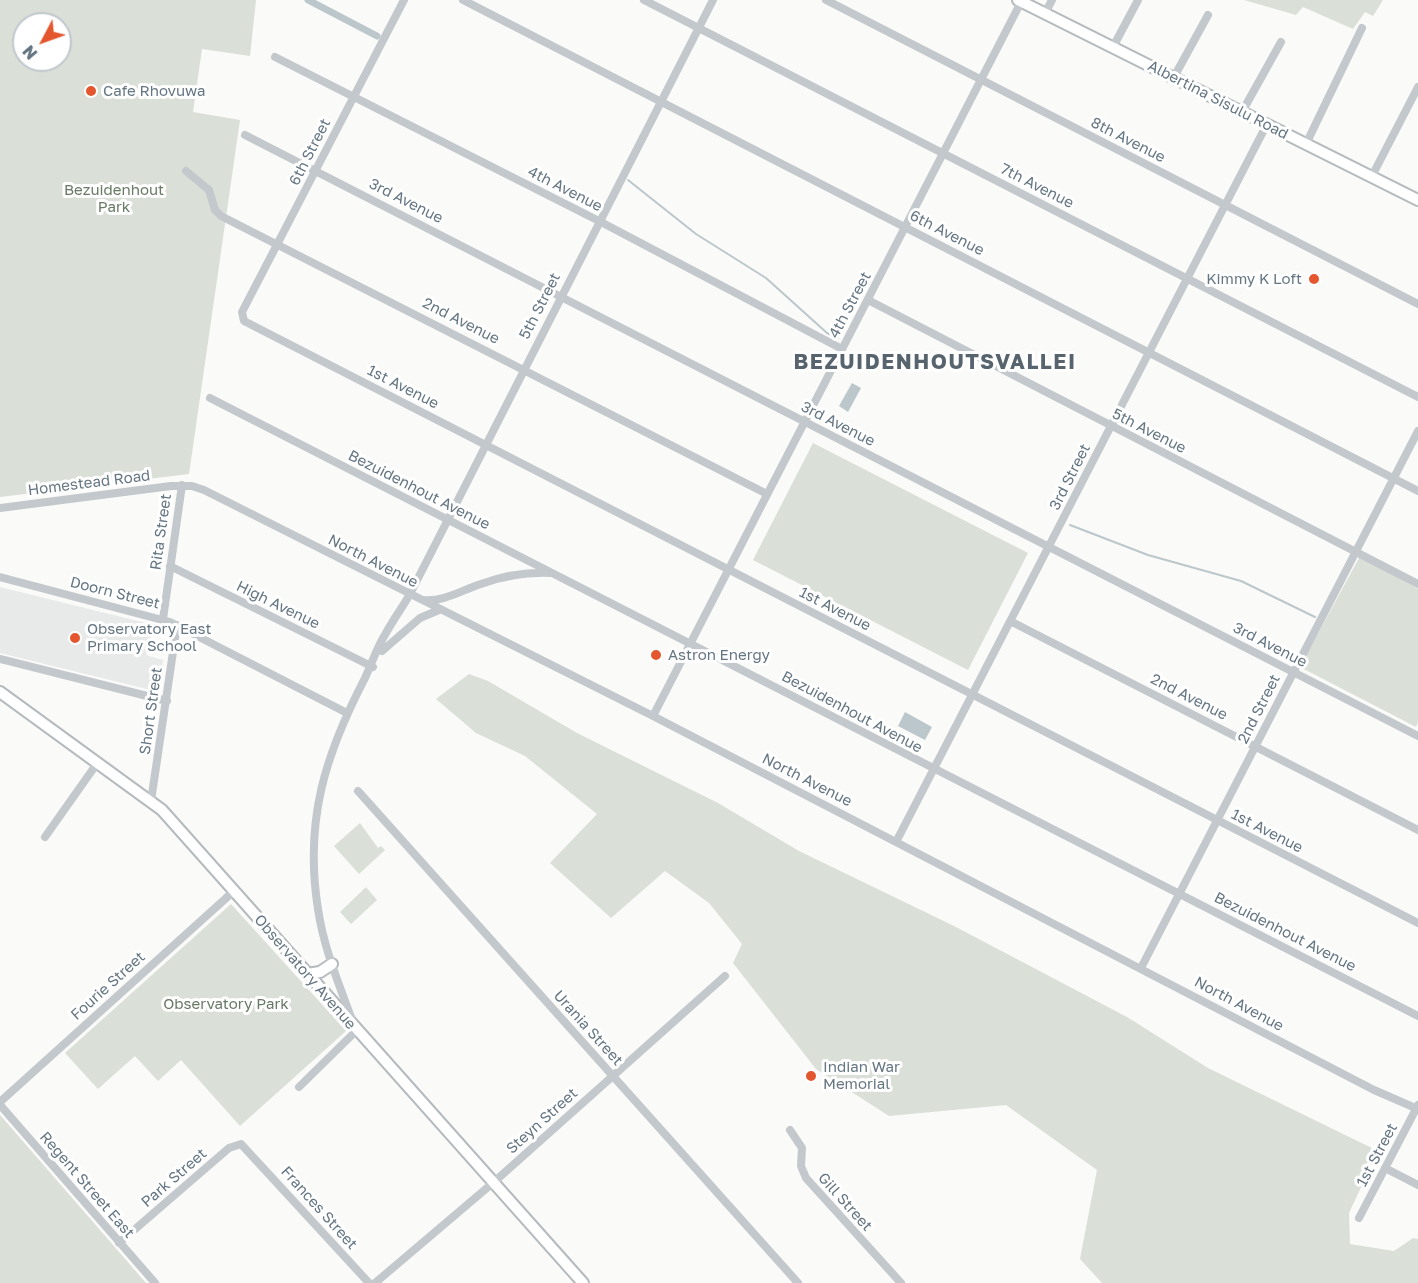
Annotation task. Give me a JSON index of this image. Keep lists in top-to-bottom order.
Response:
{
  "streets": {
    "main road": ["Albertina Sisulu Road", "Observatory Avenue"],
    "street": [
      "8th Avenue",
      "6th Street",
      "7th Avenue",
      "4th Avenue",
      "3rd Avenue",
      "6th Avenue",
      "4th Street",
      "5th Street",
      "2nd Avenue",
      "1st Avenue",
      "5th Avenue",
      "3rd Street",
      "Homestead Road",
      "Bezuidenhout Avenue",
      "Rita Street",
      "North Avenue",
      "Doorn Street",
      "High Avenue",
      "2nd Street",
      "Short Street",
      "Fourie Street",
      "Urania Street",
      "Steyn Street",
      "1st Street",
      "Park Street",
      "Regent Street East",
      "Gill Street",
      "Frances Street"
    ]
  },
  "crossings": [
    ["Albertina Sisulu Road", "4th Street"],
    ["Albertina Sisulu Road", "3rd Street"],
    ["8th Avenue", "4th Street"],
    ["8th Avenue", "3rd Street"],
    ["6th Street", "4th Avenue"],
    ["6th Street", "3rd Avenue"],
    ["6th Street", "2nd Avenue"],
    ["6th Street", "1st Avenue"],
    ["7th Avenue", "4th Street"],
    ["7th Avenue", "5th Street"],
    ["7th Avenue", "3rd Street"],
    ["4th Avenue", "4th Street"],
    ["4th Avenue", "5th Street"],
    ["3rd Avenue", "4th Street"],
    ["3rd Avenue", "5th Street"],
    ["3rd Avenue", "3rd Street"],
    ["3rd Avenue", "2nd Street"],
    ["6th Avenue", "4th Street"],
    ["6th Avenue", "5th Street"],
    ["6th Avenue", "3rd Street"],
    ["6th Avenue", "2nd Street"],
    ["4th Street", "2nd Avenue"],
    ["4th Street", "1st Avenue"],
    ["4th Street", "5th Avenue"],
    ["4th Street", "Bezuidenhout Avenue"],
    ["4th Street", "North Avenue"],
    ["5th Street", "2nd Avenue"],
    ["5th Street", "1st Avenue"],
    ["5th Street", "Bezuidenhout Avenue"],
    ["5th Street", "North Avenue"],
    ["5th Street", "High Avenue"],
    ["2nd Avenue", "3rd Street"],
    ["2nd Avenue", "2nd Street"],
    ["1st Avenue", "3rd Street"],
    ["1st Avenue", "2nd Street"],
    ["5th Avenue", "3rd Street"],
    ["5th Avenue", "2nd Street"],
    ["3rd Street", "Bezuidenhout Avenue"],
    ["3rd Street", "North Avenue"],
    ["Homestead Road", "Rita Street"],
    ["Homestead Road", "North Avenue"],
    ["Bezuidenhout Avenue", "2nd Street"],
    ["Rita Street", "North Avenue"],
    ["Rita Street", "Doorn Street"],
    ["Rita Street", "High Avenue"],
    ["North Avenue", "2nd Street"],
    ["North Avenue", "1st Street"],
    ["Doorn Street", "Short Street"],
    ["Short Street", "Observatory Avenue"],
    ["Observatory Avenue", "Fourie Street"],
    ["Observatory Avenue", "Steyn Street"],
    ["Fourie Street", "Regent Street East"],
    ["Urania Street", "Steyn Street"],
    ["Park Street", "Regent Street East"],
    ["Park Street", "Frances Street"]
  ],
  "districts": ["BEZUIDENHOUTSVALLEI"],
  "parks": ["Bezuidenhout Park", "Observatory Park"],
  "places": [
    "Cafe Rhovuwa",
    "Kimmy K Loft",
    "Observatory East Primary School",
    "Astron Energy",
    "Indian War Memorial"
  ],
  "north": "bottom left"
}
